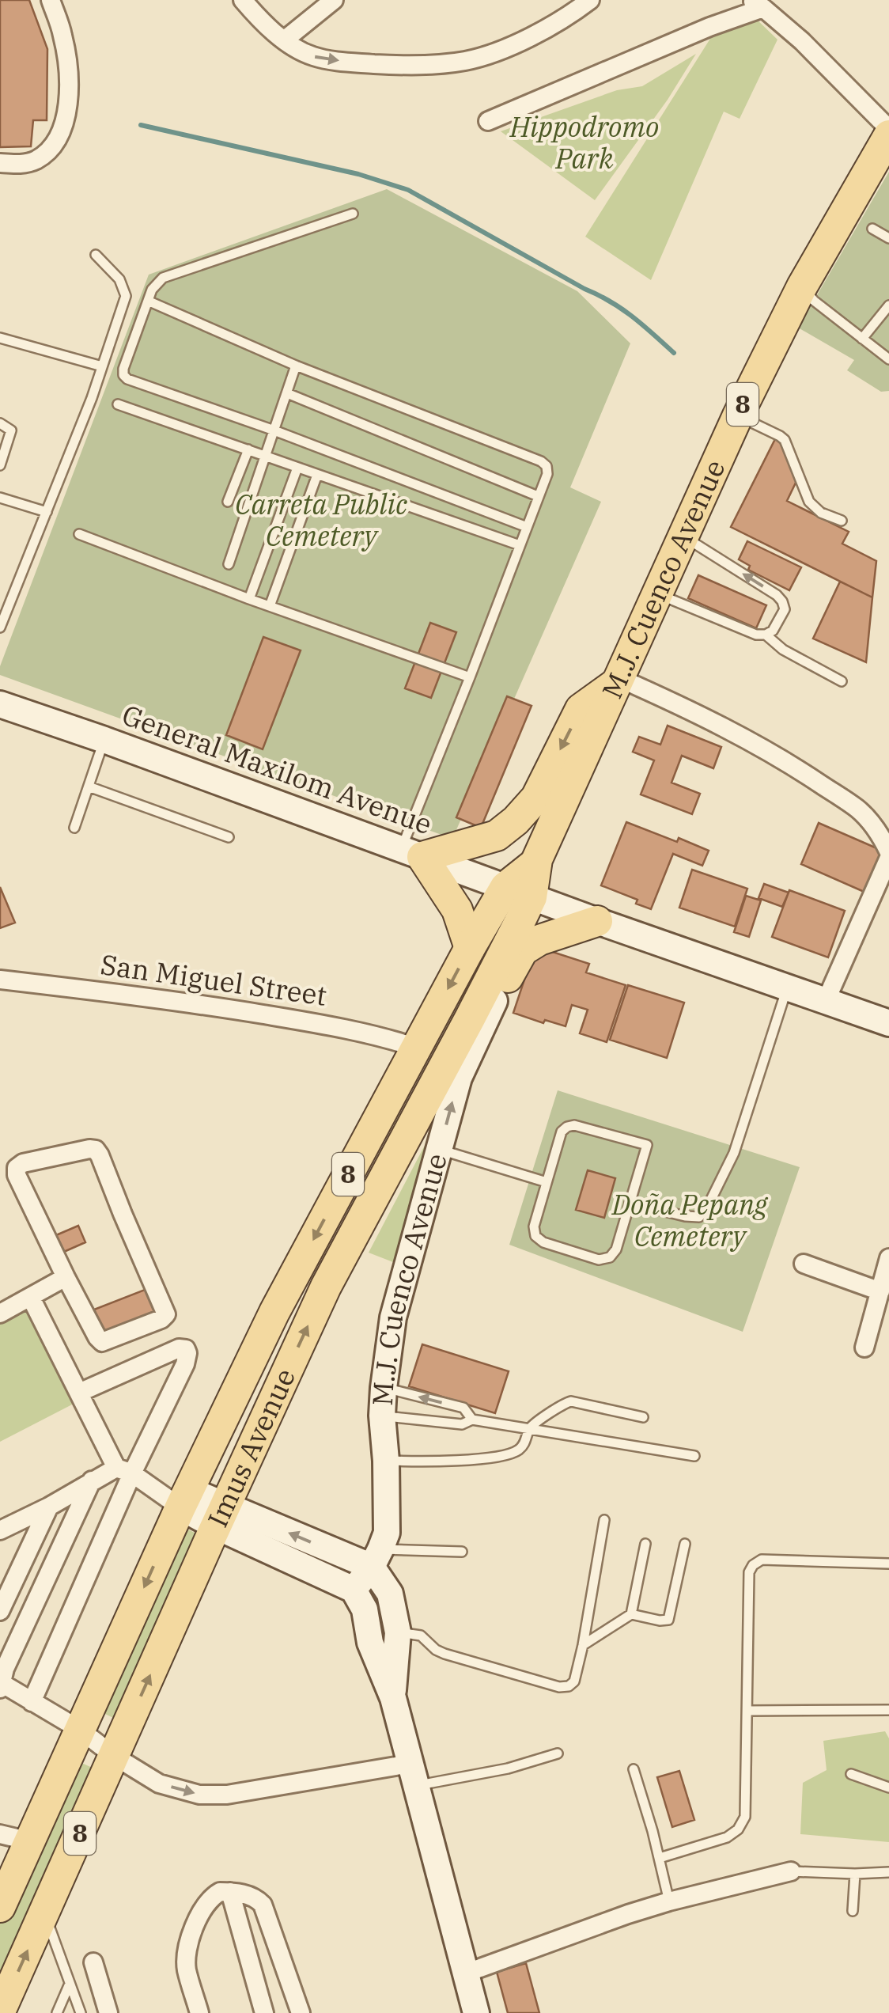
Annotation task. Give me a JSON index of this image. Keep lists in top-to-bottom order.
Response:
{
  "streets": {
    "main road": [
      "8",
      "M.J. Cuenco Avenue",
      "General Maxilom Avenue",
      "Imus Avenue"
    ],
    "street": ["San Miguel Street"]
  },
  "crossings": [
    ["M.J. Cuenco Avenue", "General Maxilom Avenue"],
    ["M.J. Cuenco Avenue", "Imus Avenue"],
    ["General Maxilom Avenue", "Imus Avenue"],
    ["San Miguel Street", "Imus Avenue"]
  ],
  "parks": ["Hippodromo Park", "Carreta Public Cemetery", "Doña Pepang Cemetery"]
}
